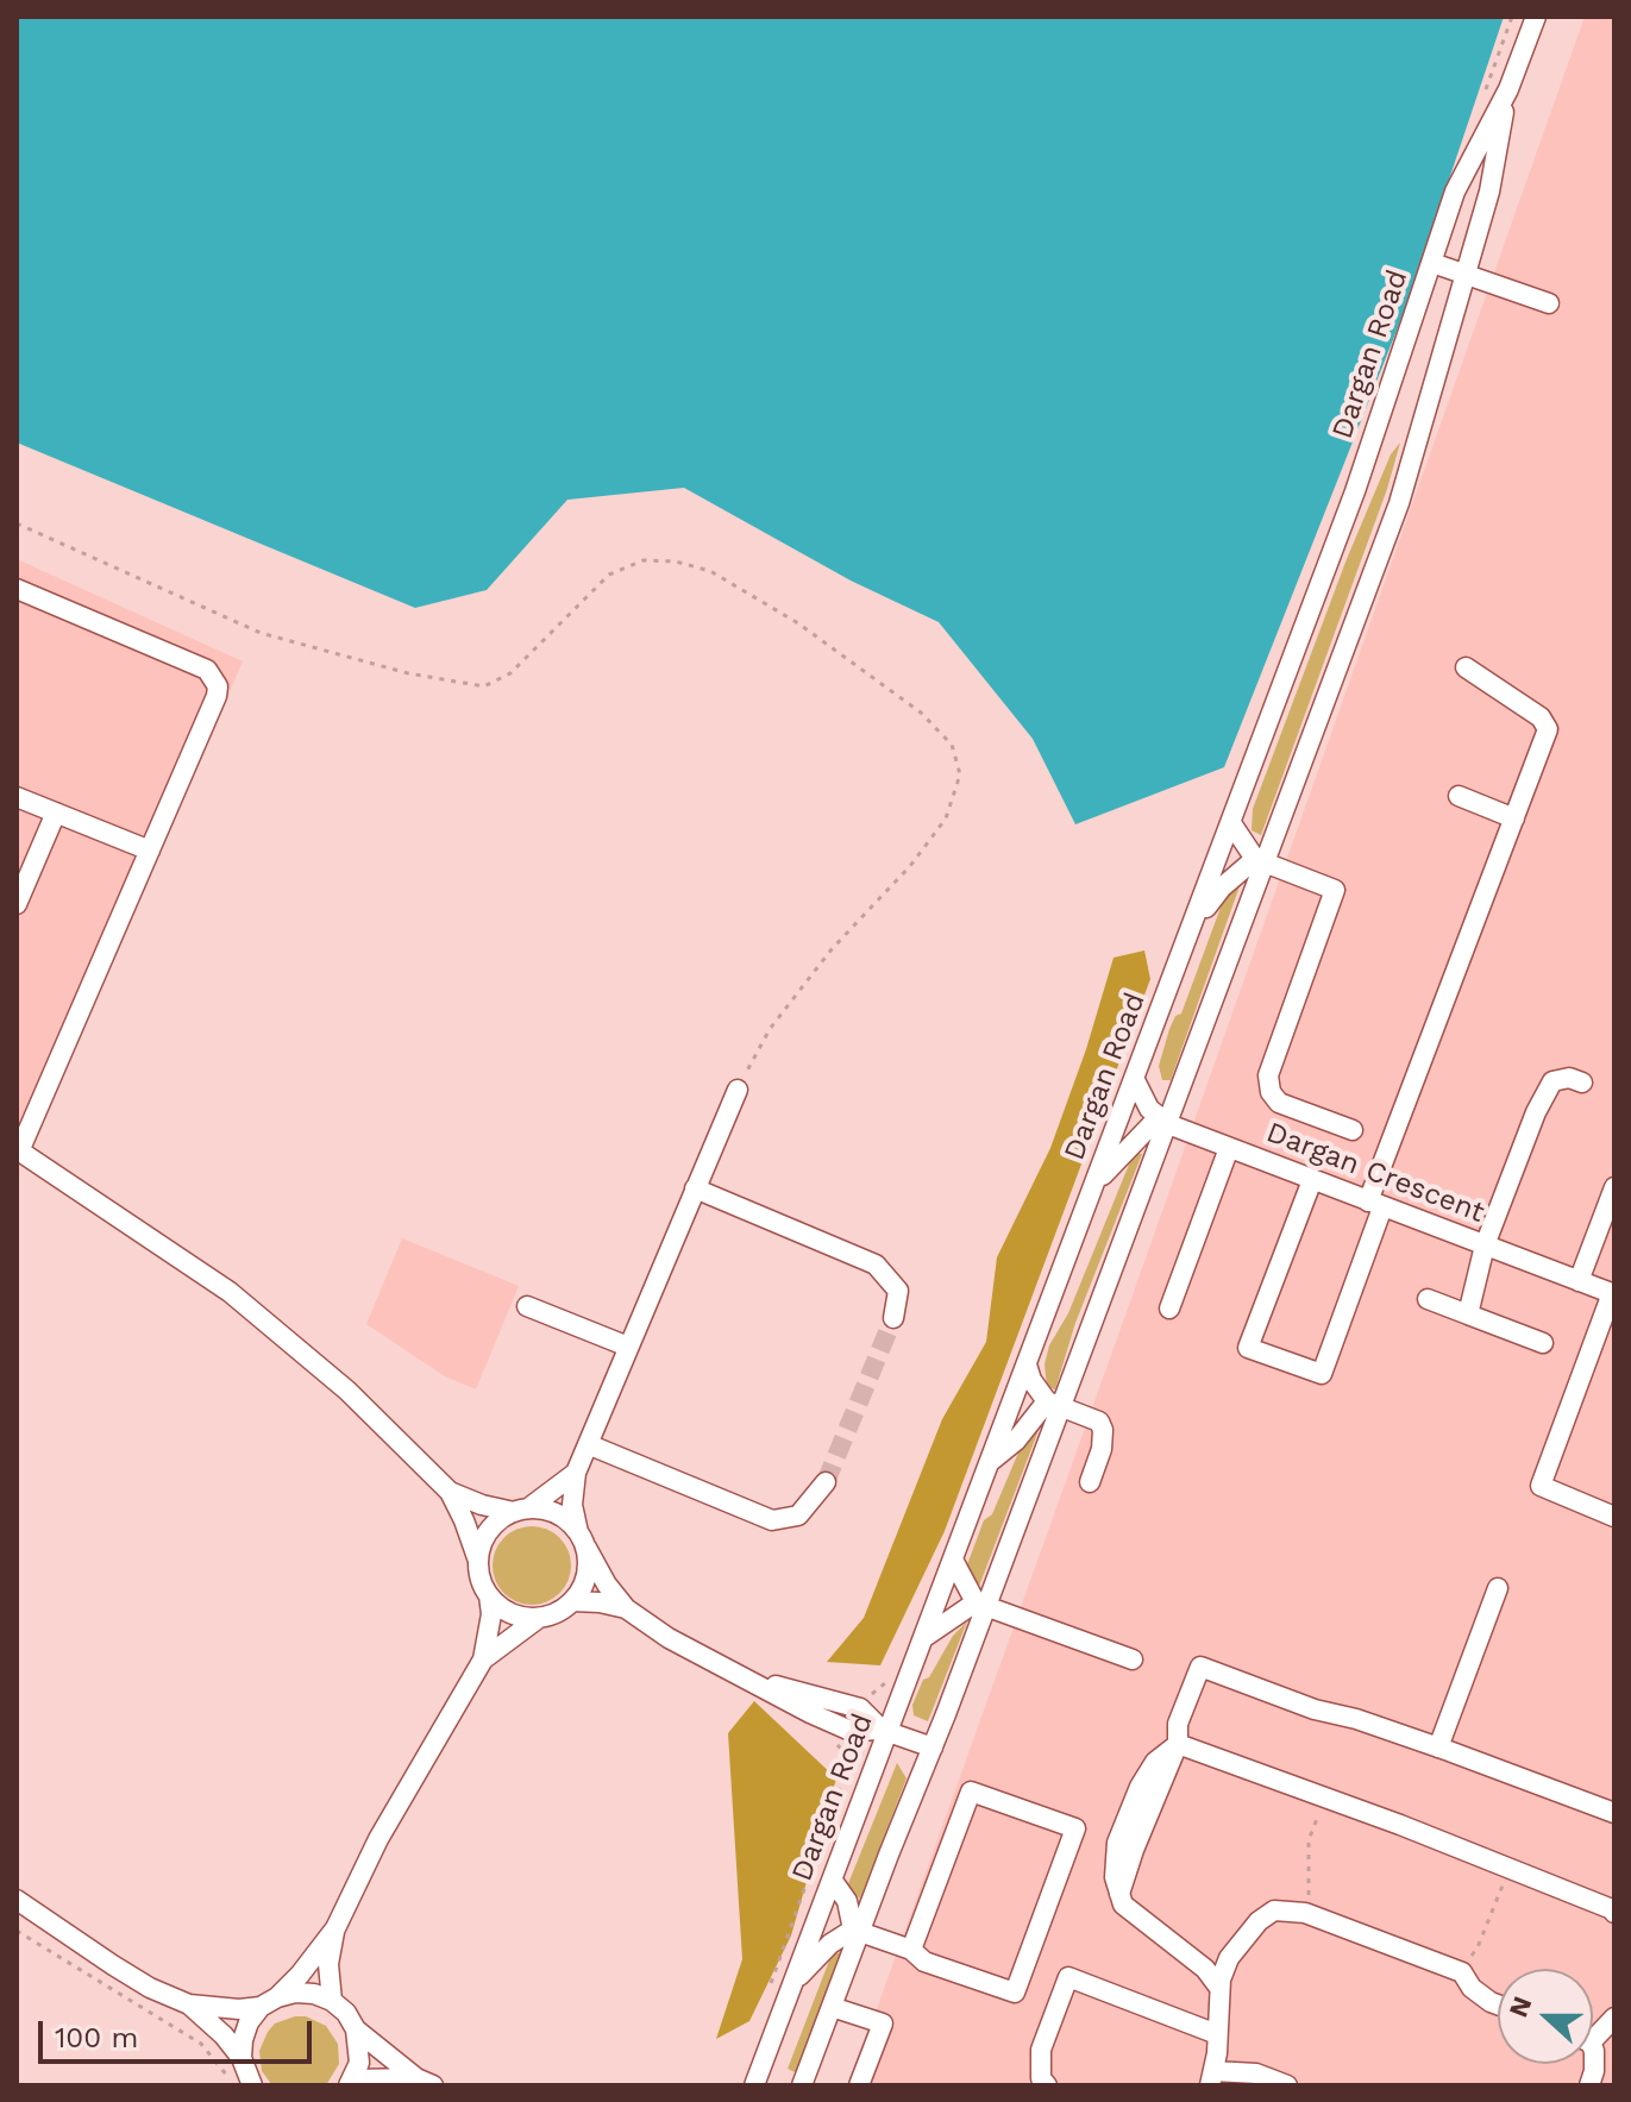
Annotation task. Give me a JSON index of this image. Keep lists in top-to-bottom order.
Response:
{
  "streets": {
    "street": ["Dargan Road", "Dargan Crescent"]
  },
  "crossings": [
    ["Dargan Road", "Dargan Crescent"]
  ],
  "scale_bar": "100 m",
  "north": "left"
}
